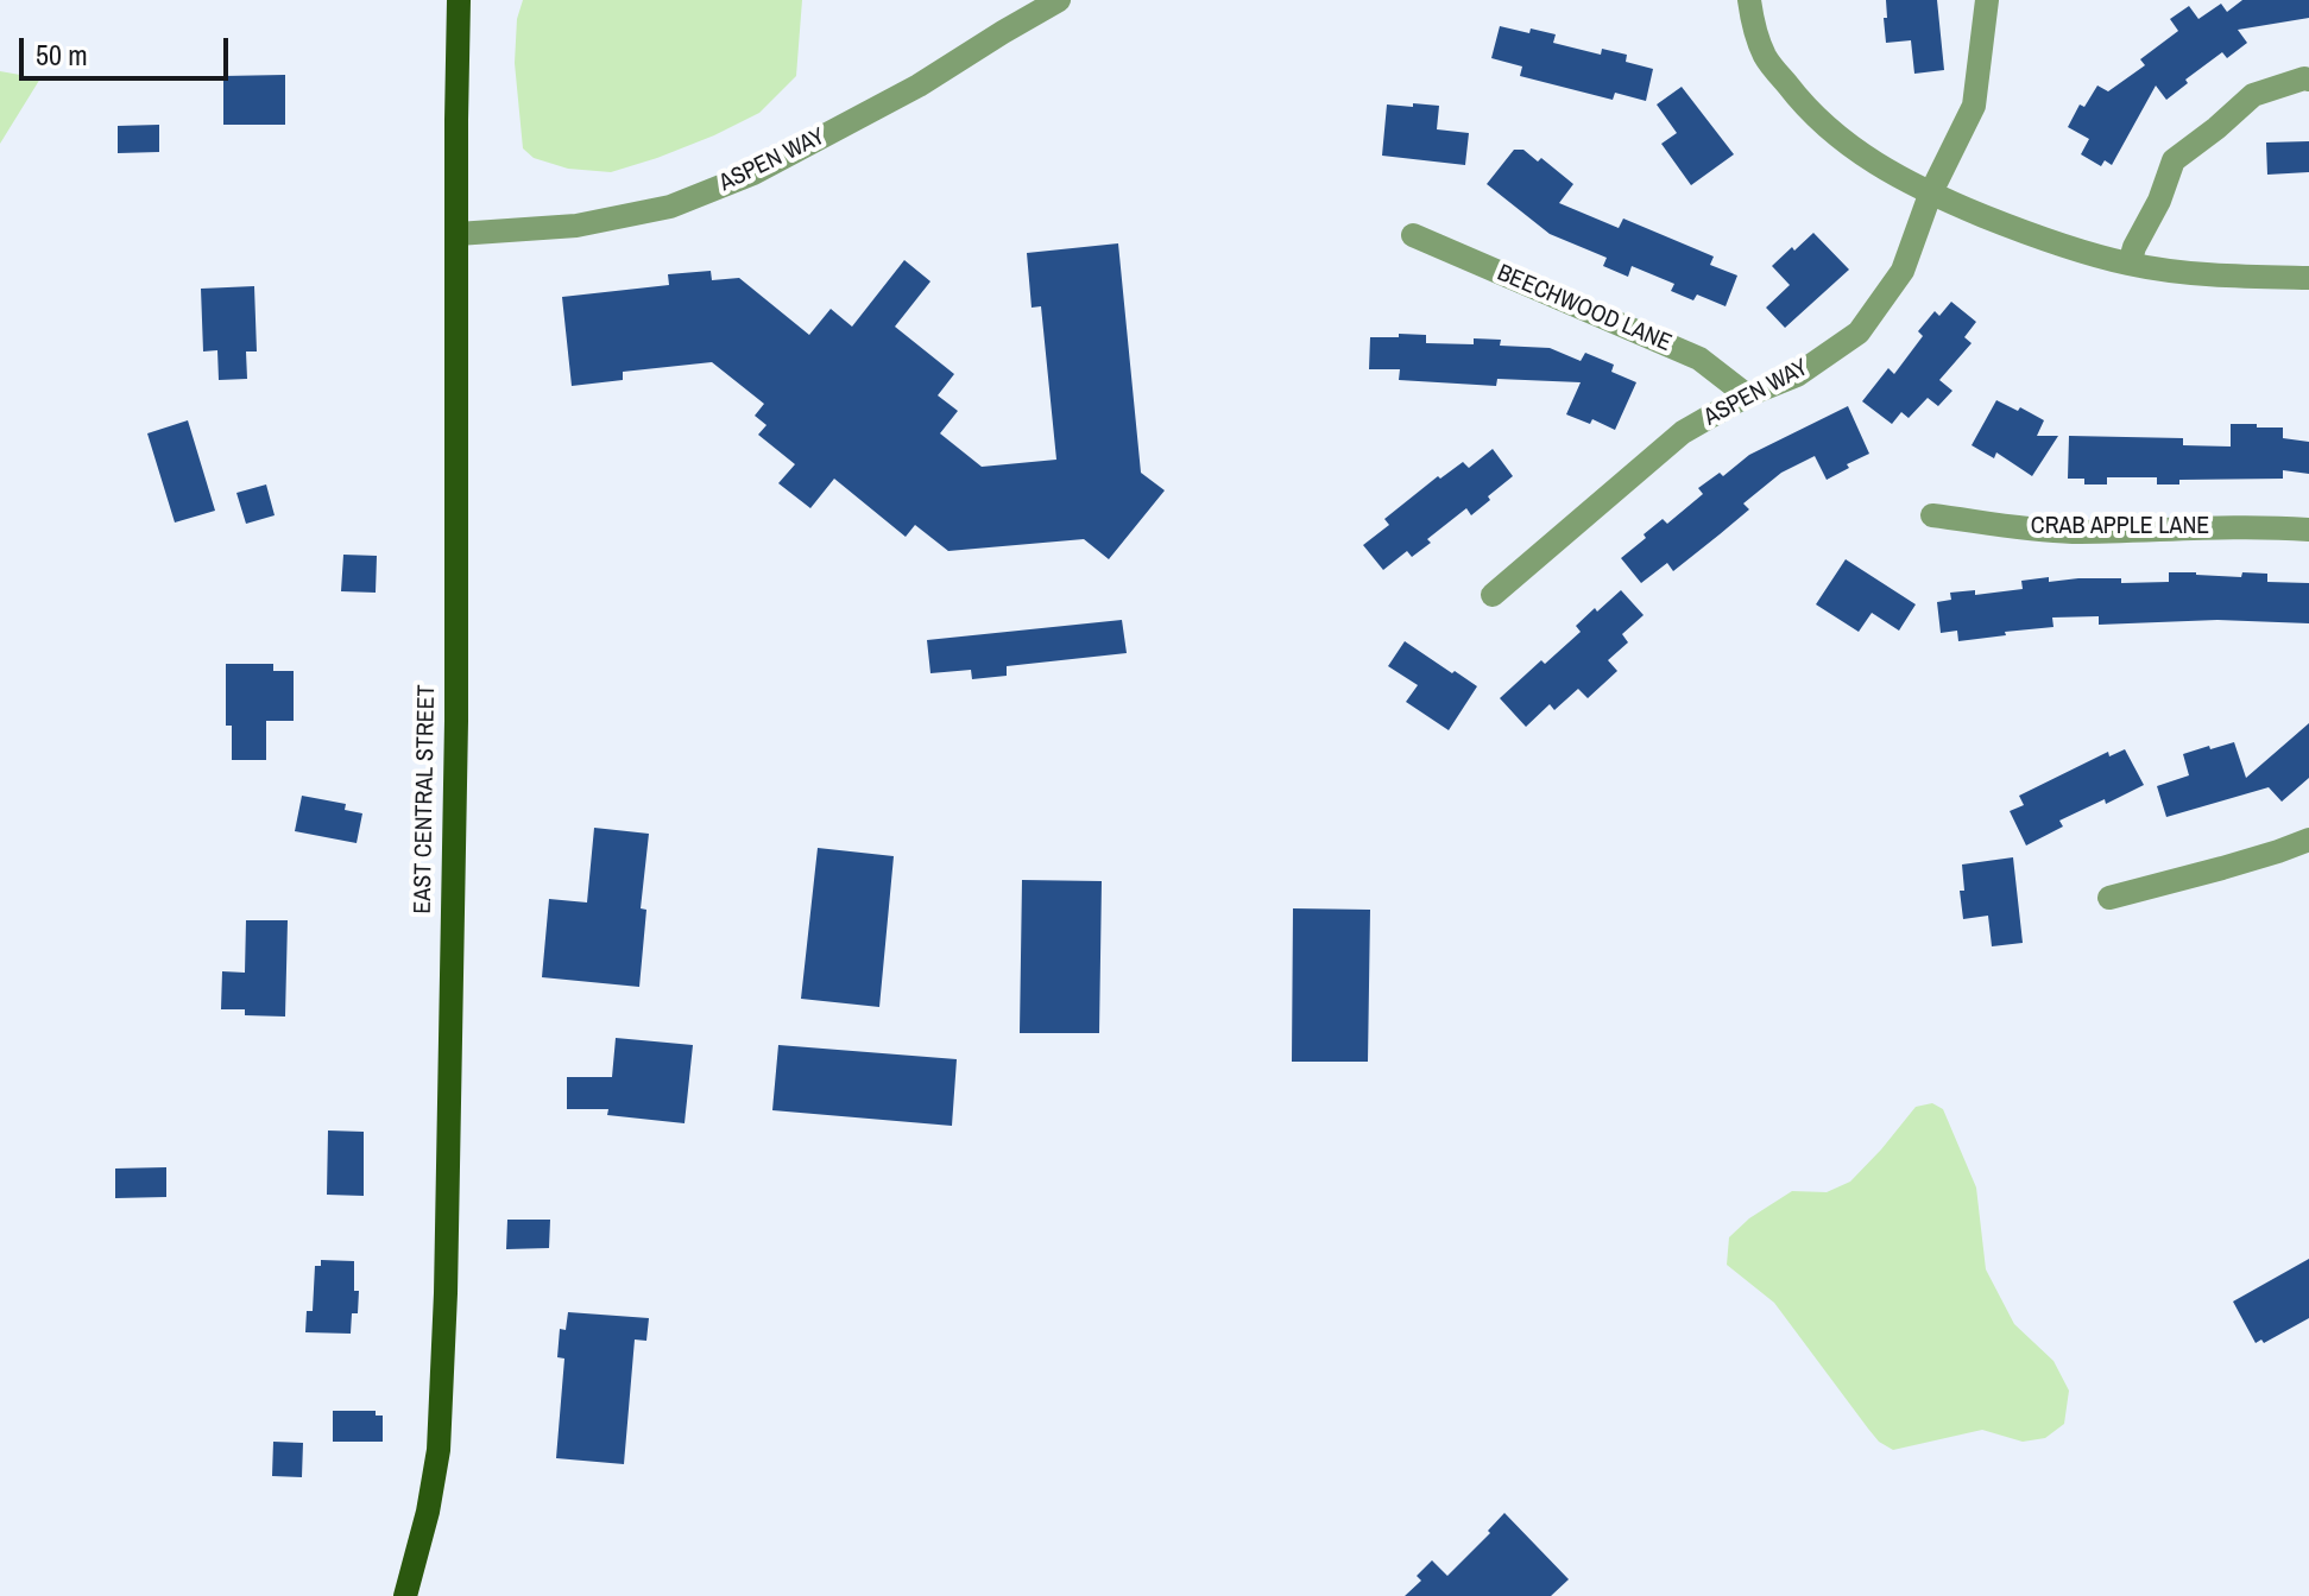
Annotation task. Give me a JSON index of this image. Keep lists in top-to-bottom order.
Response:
{
  "streets": {
    "main road": ["EAST CENTRAL STREET"],
    "street": ["ASPEN WAY", "BEECHWOOD LANE", "CRAB APPLE LANE"]
  },
  "crossings": [
    ["ASPEN WAY", "BEECHWOOD LANE"],
    ["ASPEN WAY", "EAST CENTRAL STREET"]
  ],
  "scale_bar": "50 m"
}
